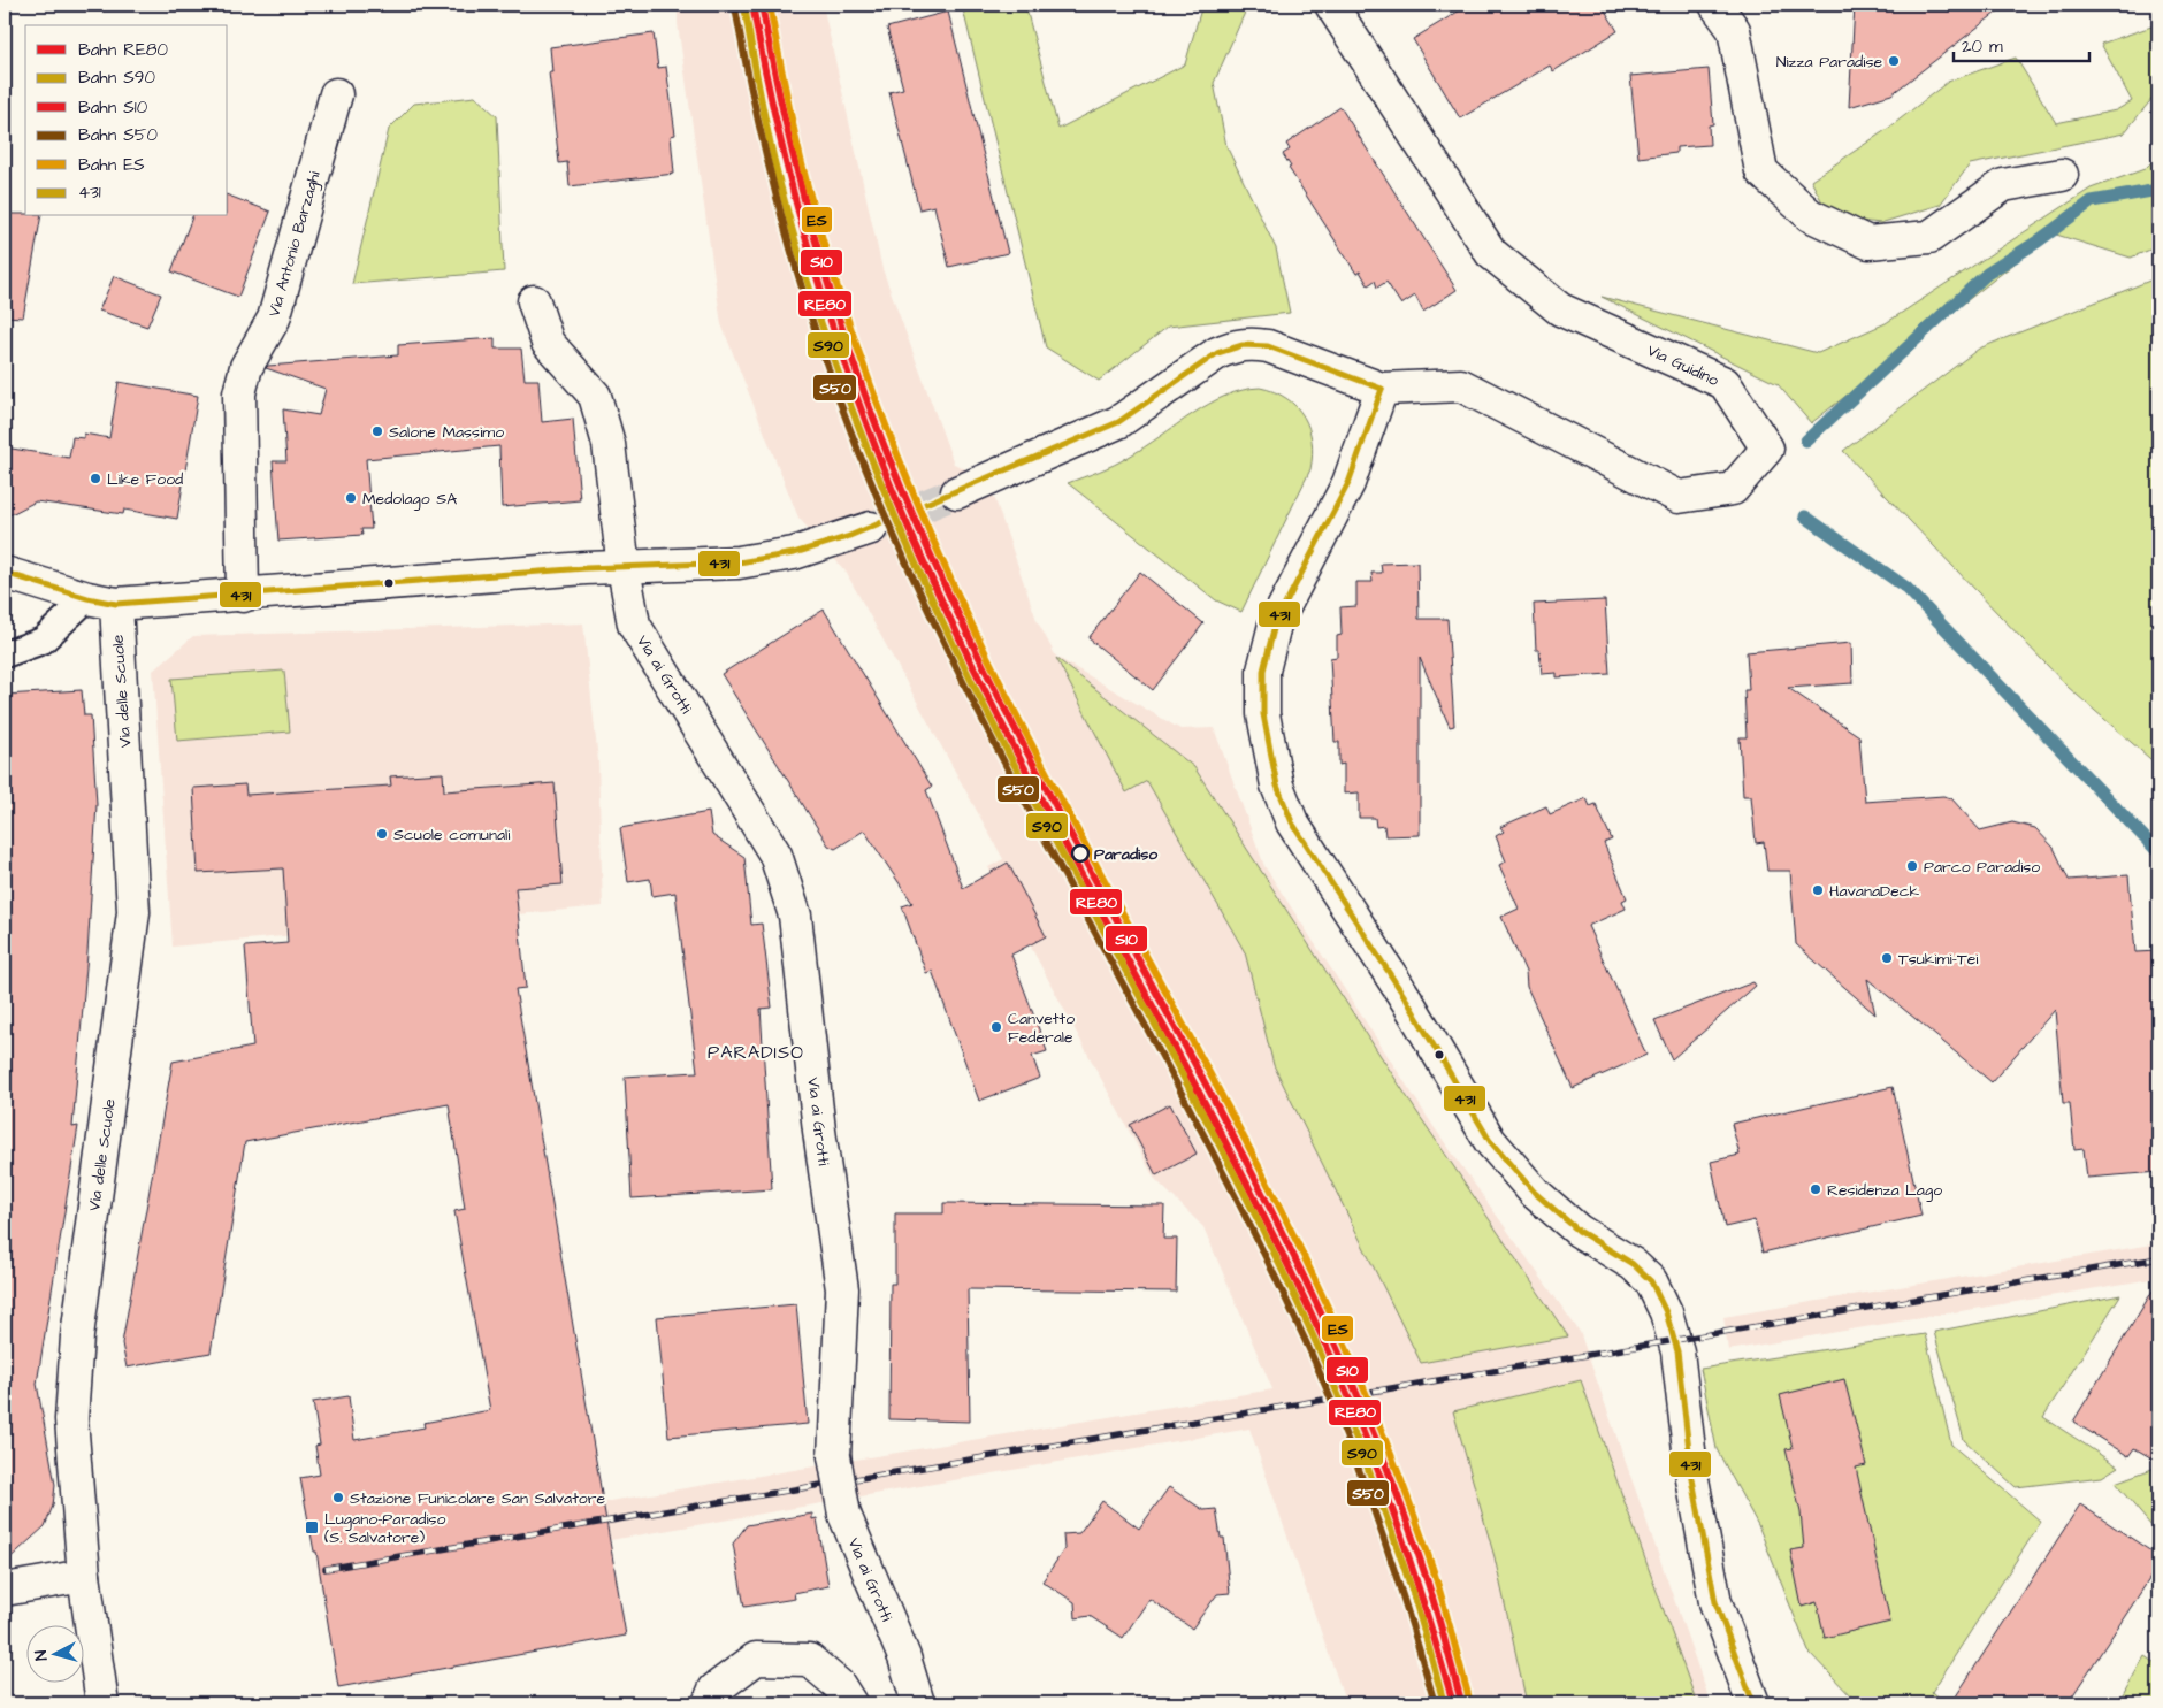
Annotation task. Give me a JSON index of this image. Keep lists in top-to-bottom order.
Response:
{
  "streets": {
    "street": [
      "Via Antonio Barzaghi",
      "Via Guidino",
      "Via ai Grotti",
      "Via delle Scuole"
    ]
  },
  "districts": ["PARADISO"],
  "places": {
    "other": [
      "Nizza Paradise",
      "Salone Massimo",
      "Like Food",
      "Medolago SA",
      "Scuole comunali",
      "Paradiso",
      "Parco Paradiso",
      "HavanaDeck",
      "Tsukimi-Tei",
      "Canvetto Federale",
      "Residenza Lago",
      "Stazione Funicolare San Salvatore"
    ],
    "transit": ["Lugano-Paradiso (S. Salvatore)"]
  },
  "lines": [
    "rail line RE80",
    "rail line S10",
    "rail line ES",
    "rail line S90",
    "rail line S50",
    "transit line 431"
  ],
  "legend": [
    "Bahn RE80",
    "Bahn S90",
    "Bahn S10",
    "Bahn S50",
    "Bahn ES",
    "431"
  ],
  "scale_bar": "20 m",
  "north": "left"
}
